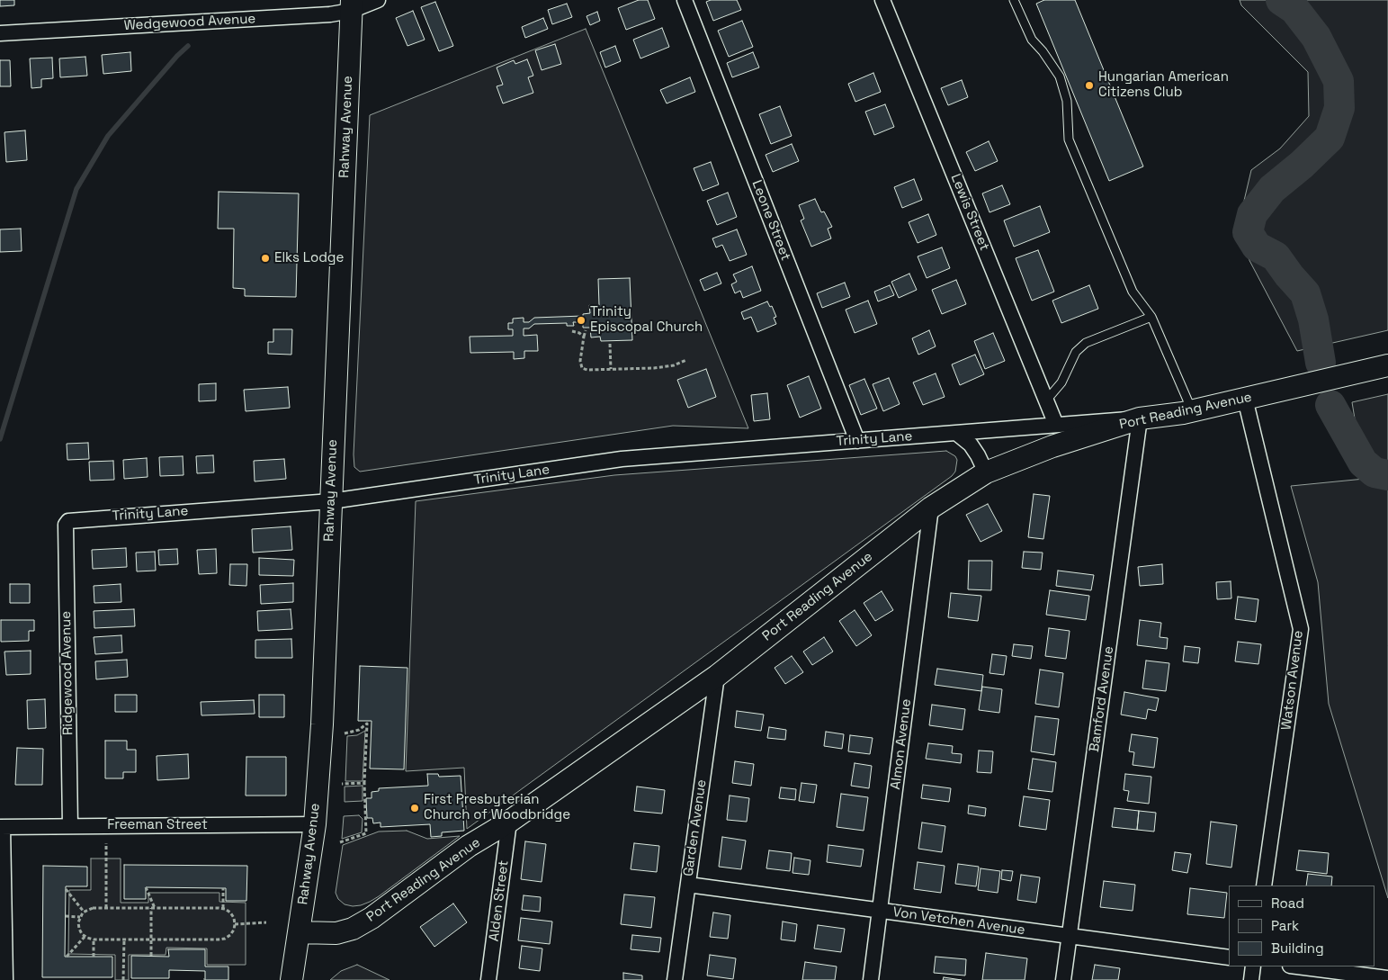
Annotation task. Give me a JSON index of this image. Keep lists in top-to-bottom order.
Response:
{
  "streets": {
    "main road": ["Rahway Avenue", "Port Reading Avenue"],
    "street": [
      "Wedgewood Avenue",
      "Lewis Street",
      "Leone Street",
      "Trinity Lane",
      "Ridgewood Avenue",
      "Watson Avenue",
      "Bamford Avenue",
      "Almon Avenue",
      "Freeman Street",
      "Garden Avenue",
      "Alden Street",
      "Von Vetchen Avenue"
    ]
  },
  "crossings": [
    ["Wedgewood Avenue", "Rahway Avenue"],
    ["Rahway Avenue", "Port Reading Avenue"],
    ["Rahway Avenue", "Trinity Lane"],
    ["Rahway Avenue", "Freeman Street"],
    ["Lewis Street", "Trinity Lane"],
    ["Leone Street", "Trinity Lane"],
    ["Port Reading Avenue", "Trinity Lane"],
    ["Port Reading Avenue", "Watson Avenue"],
    ["Port Reading Avenue", "Bamford Avenue"],
    ["Port Reading Avenue", "Almon Avenue"],
    ["Port Reading Avenue", "Garden Avenue"],
    ["Port Reading Avenue", "Alden Street"],
    ["Trinity Lane", "Ridgewood Avenue"],
    ["Trinity Lane", "Bamford Avenue"],
    ["Ridgewood Avenue", "Freeman Street"],
    ["Bamford Avenue", "Von Vetchen Avenue"],
    ["Almon Avenue", "Von Vetchen Avenue"],
    ["Garden Avenue", "Von Vetchen Avenue"]
  ],
  "places": [
    "Hungarian American Citizens Club",
    "Elks Lodge",
    "Trinity Episcopal Church",
    "First Presbyterian Church of Woodbridge"
  ],
  "legend": ["Road", "Park", "Building"]
}
